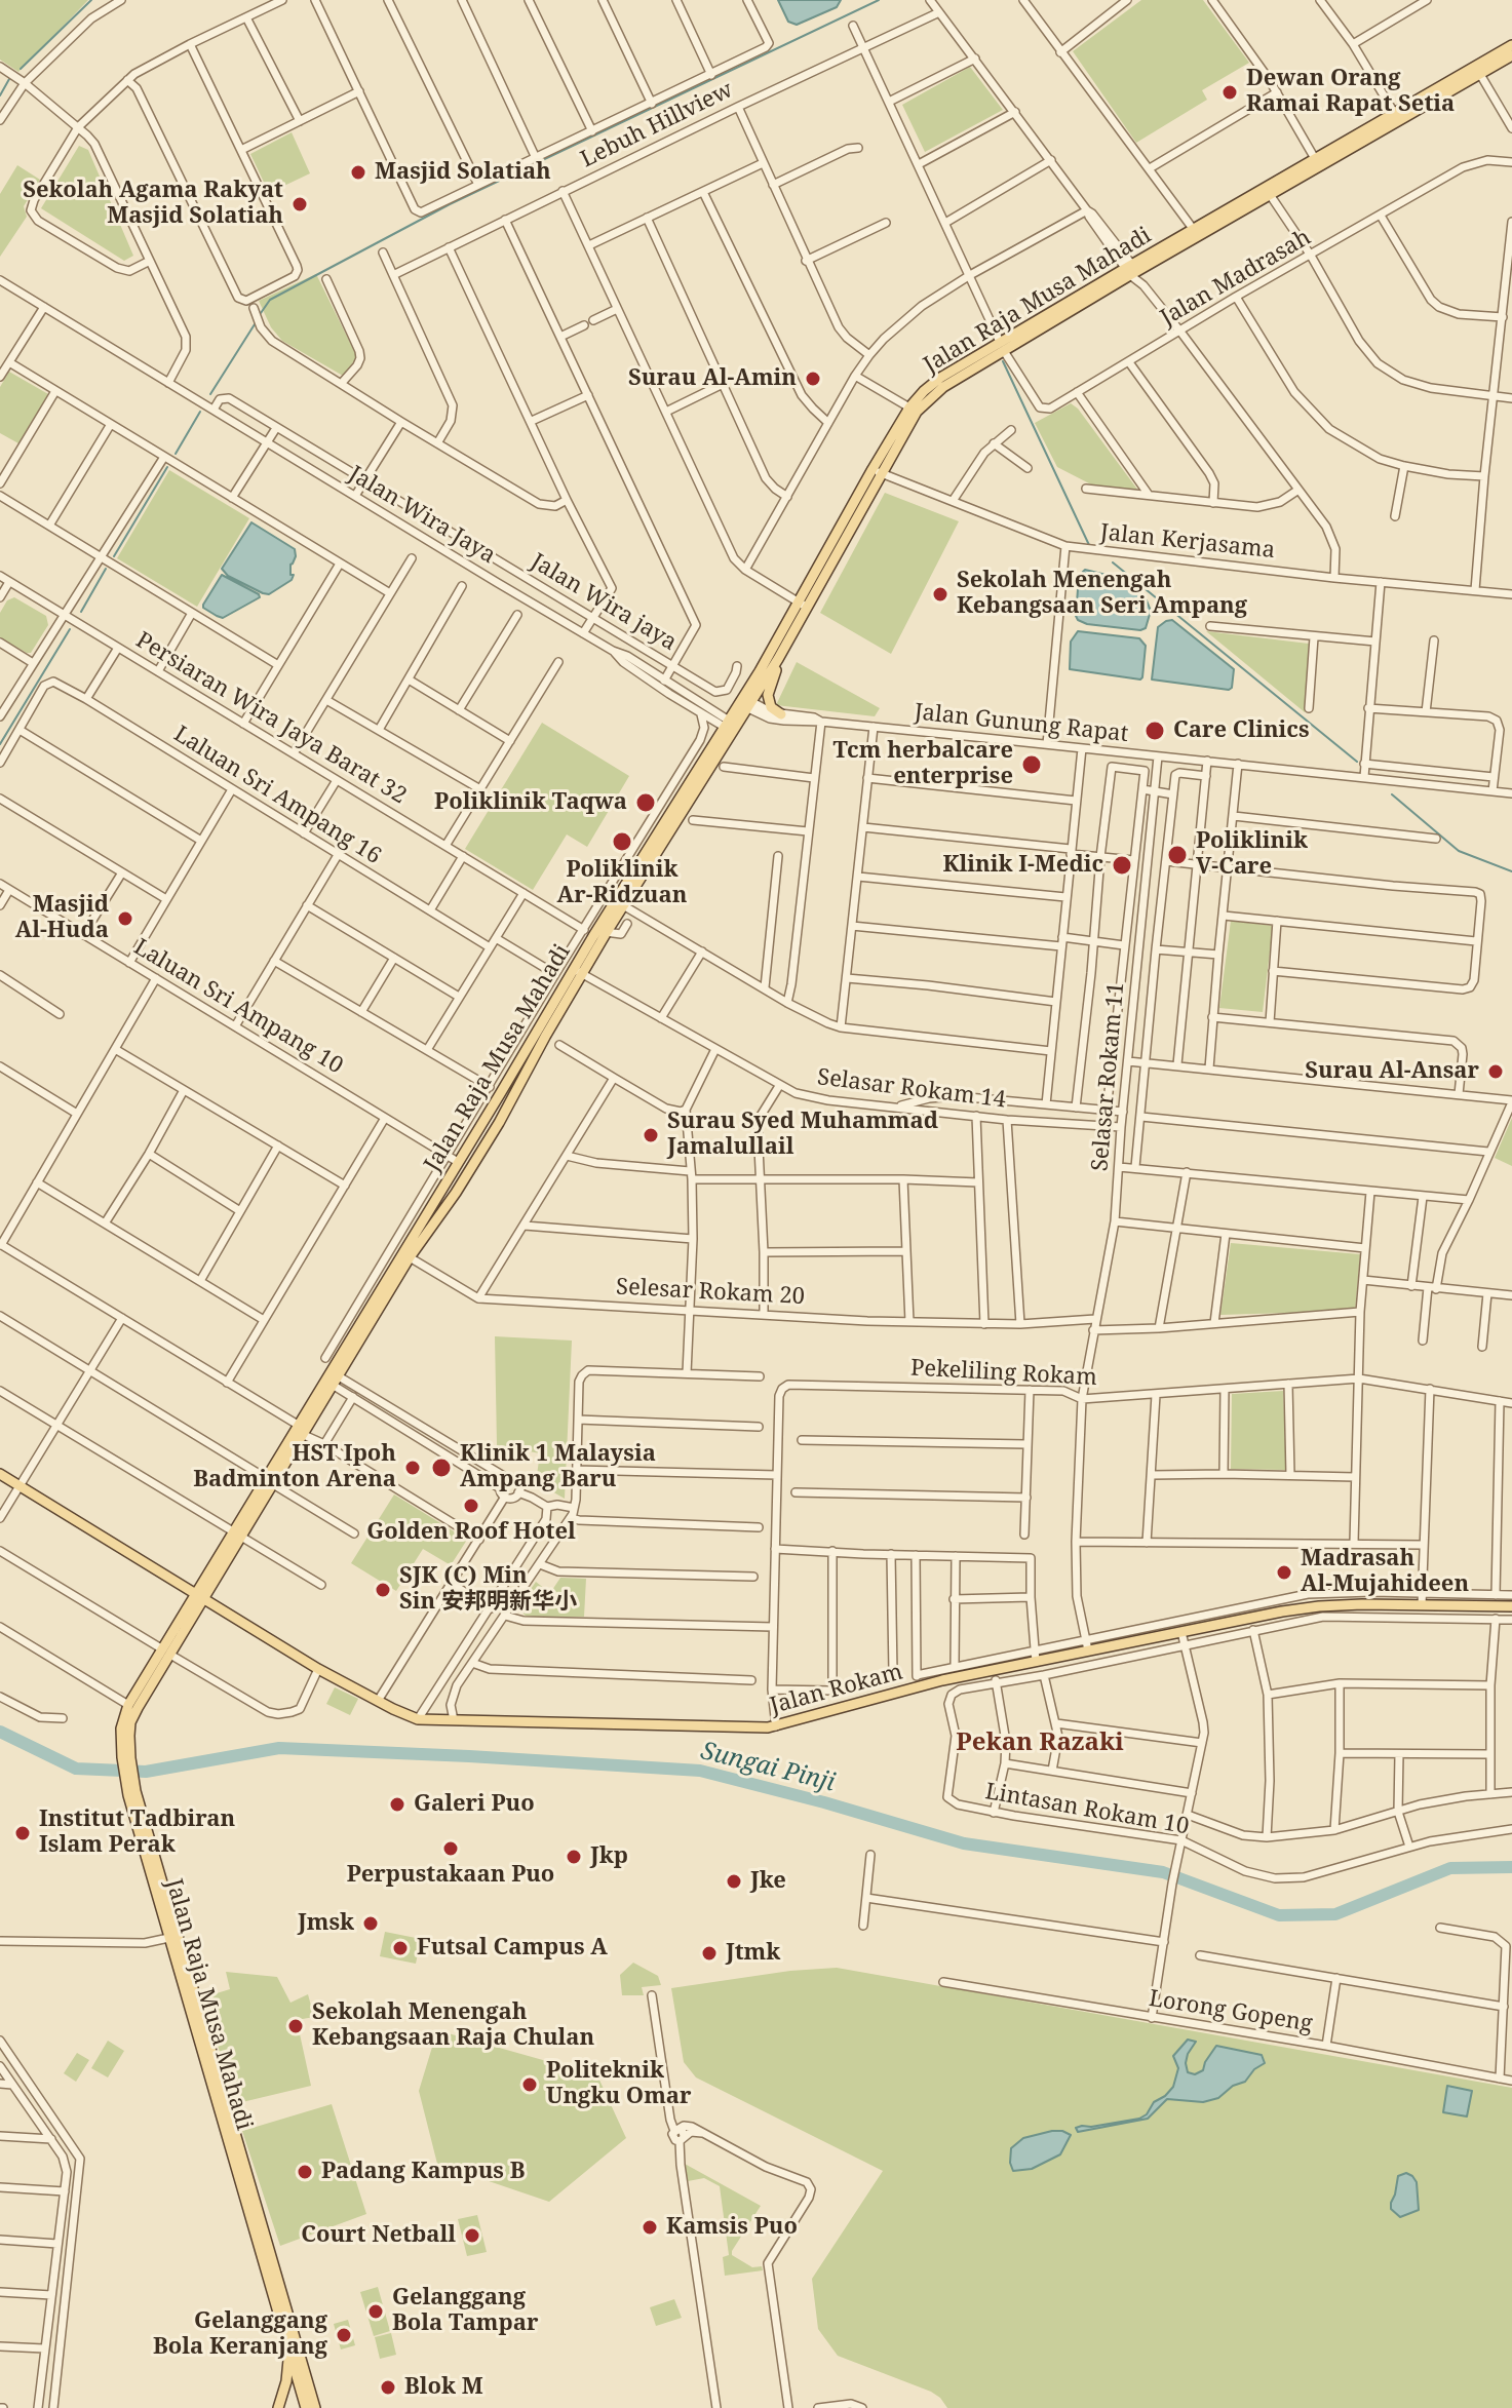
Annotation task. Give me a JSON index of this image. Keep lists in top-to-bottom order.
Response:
{
  "streets": {
    "main road": ["Jalan Raja Musa Mahadi", "Jalan Rokam"],
    "street": [
      "Lebuh Hillview",
      "Jalan Madrasah",
      "Jalan Wira Jaya",
      "Jalan Kerjasama",
      "Jalan Wira jaya",
      "Persiaran Wira Jaya Barat 32",
      "Jalan Gunung Rapat",
      "Laluan Sri Ampang 16",
      "Laluan Sri Ampang 10",
      "Selasar Rokam 11",
      "Selasar Rokam 14",
      "Selesar Rokam 20",
      "Pekeliling Rokam",
      "Lintasan Rokam 10",
      "Lorong Gopeng"
    ]
  },
  "crossings": [
    ["Jalan Madrasah", "Jalan Raja Musa Mahadi"],
    ["Jalan Raja Musa Mahadi", "Jalan Wira Jaya"],
    ["Jalan Raja Musa Mahadi", "Jalan Kerjasama"],
    ["Jalan Raja Musa Mahadi", "Persiaran Wira Jaya Barat 32"],
    ["Jalan Raja Musa Mahadi", "Jalan Gunung Rapat"],
    ["Jalan Raja Musa Mahadi", "Laluan Sri Ampang 10"],
    ["Jalan Raja Musa Mahadi", "Selasar Rokam 14"],
    ["Jalan Raja Musa Mahadi", "Selesar Rokam 20"],
    ["Jalan Wira Jaya", "Jalan Wira jaya"],
    ["Jalan Gunung Rapat", "Selasar Rokam 11"],
    ["Selasar Rokam 11", "Selasar Rokam 14"],
    ["Selasar Rokam 11", "Selesar Rokam 20"],
    ["Selasar Rokam 11", "Pekeliling Rokam"],
    ["Selasar Rokam 11", "Jalan Rokam"],
    ["Pekeliling Rokam", "Jalan Rokam"]
  ],
  "districts": ["Pekan Razaki"],
  "water": ["Sungai Pinji"],
  "places": [
    "Dewan Orang Ramai Rapat Setia",
    "Masjid Solatiah",
    "Sekolah Agama Rakyat Masjid Solatiah",
    "Surau Al-Amin",
    "Sekolah Menengah Kebangsaan Seri Ampang",
    "Care Clinics",
    "Tcm herbalcare enterprise",
    "Poliklinik Taqwa",
    "Poliklinik Ar-Ridzuan",
    "Poliklinik V-Care",
    "Klinik I-Medic",
    "Masjid Al-Huda",
    "Surau Al-Ansar",
    "Surau Syed Muhammad Jamalullail",
    "HST Ipoh Badminton Arena",
    "Klinik 1 Malaysia Ampang Baru",
    "Golden Roof Hotel",
    "Madrasah Al-Mujahideen",
    "SJK (C) Min Sin 安邦明新华小",
    "Galeri Puo",
    "Institut Tadbiran Islam Perak",
    "Perpustakaan Puo",
    "Jkp",
    "Jke",
    "Jmsk",
    "Futsal Campus A",
    "Jtmk",
    "Sekolah Menengah Kebangsaan Raja Chulan",
    "Politeknik Ungku Omar",
    "Padang Kampus B",
    "Kamsis Puo",
    "Court Netball",
    "Gelanggang Bola Tampar",
    "Gelanggang Bola Keranjang",
    "Blok M"
  ]
}
